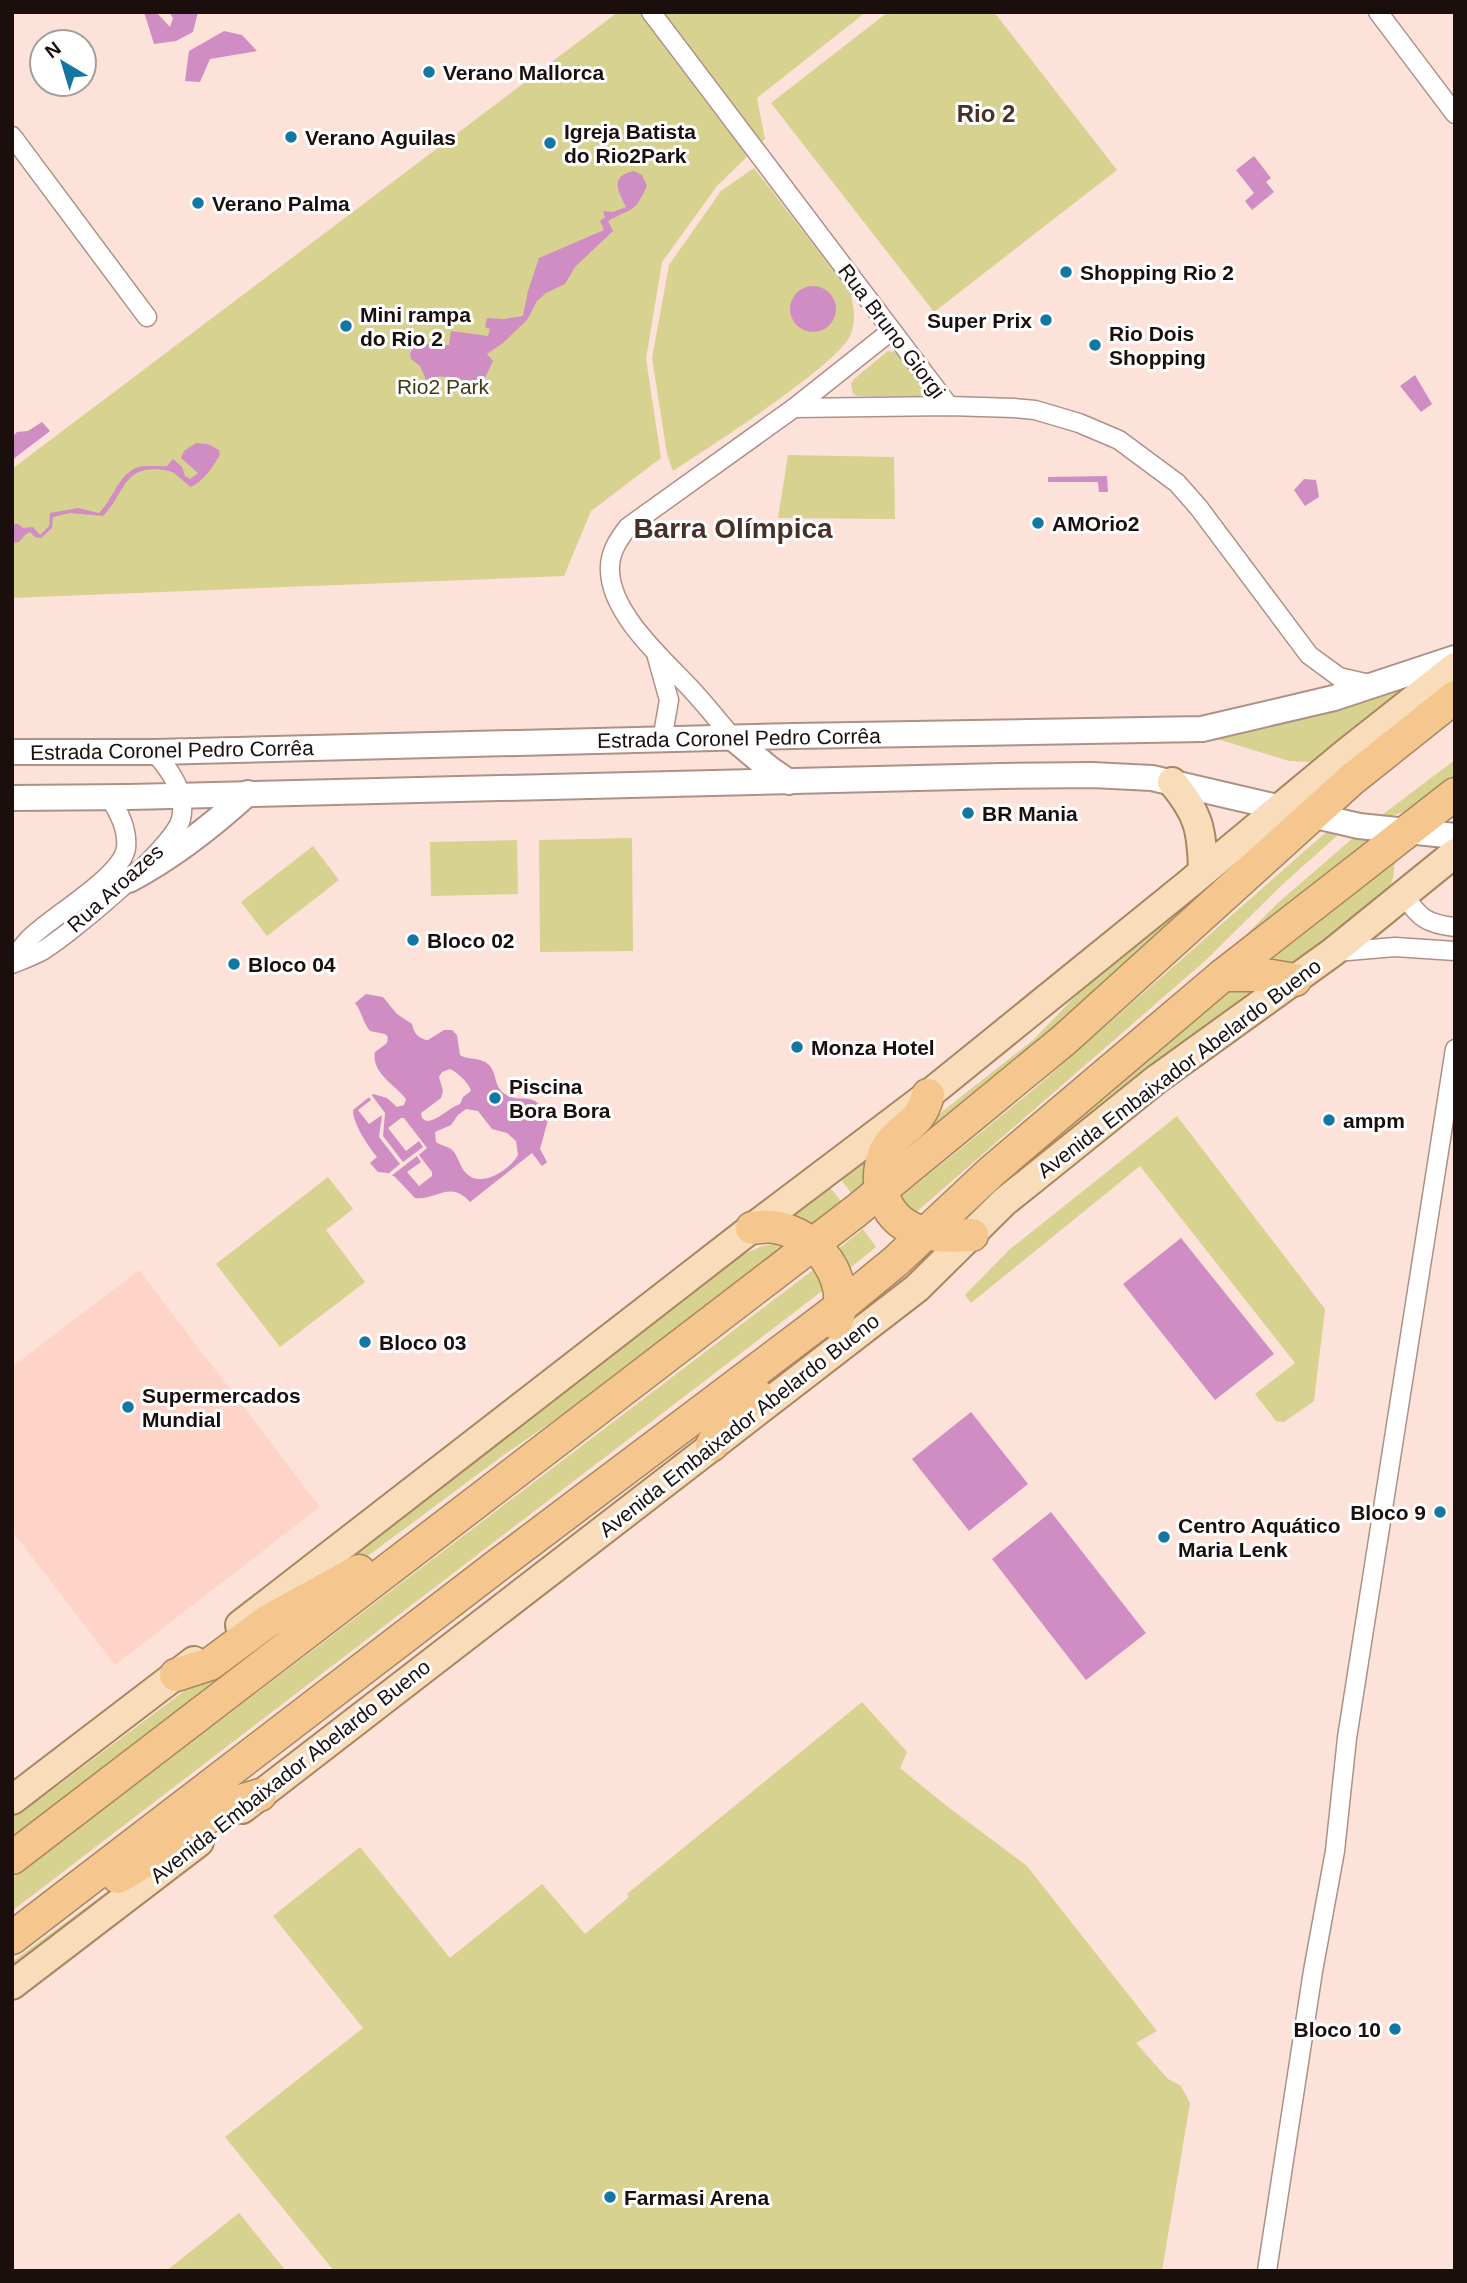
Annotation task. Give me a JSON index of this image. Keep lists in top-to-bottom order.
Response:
{
  "streets": {
    "highway": ["Avenida Embaixador Abelardo Bueno"],
    "main road": ["Estrada Coronel Pedro Corrêa"],
    "street": ["Rua Bruno Giorgi", "Rua Aroazes"]
  },
  "crossings": [
    ["Rua Bruno Giorgi", "Estrada Coronel Pedro Corrêa"],
    ["Estrada Coronel Pedro Corrêa", "Rua Aroazes"],
    ["Estrada Coronel Pedro Corrêa", "Avenida Embaixador Abelardo Bueno"]
  ],
  "districts": ["Rio 2", "Barra Olímpica"],
  "parks": ["Rio2 Park"],
  "places": [
    "Verano Mallorca",
    "Verano Aguilas",
    "Igreja Batista do Rio2Park",
    "Verano Palma",
    "Shopping Rio 2",
    "Super Prix",
    "Mini rampa do Rio 2",
    "Rio Dois Shopping",
    "AMOrio2",
    "BR Mania",
    "Bloco 02",
    "Bloco 04",
    "Monza Hotel",
    "Piscina Bora Bora",
    "ampm",
    "Bloco 03",
    "Supermercados Mundial",
    "Bloco 9",
    "Centro Aquático Maria Lenk",
    "Bloco 10",
    "Farmasi Arena"
  ],
  "north": "top left"
}
